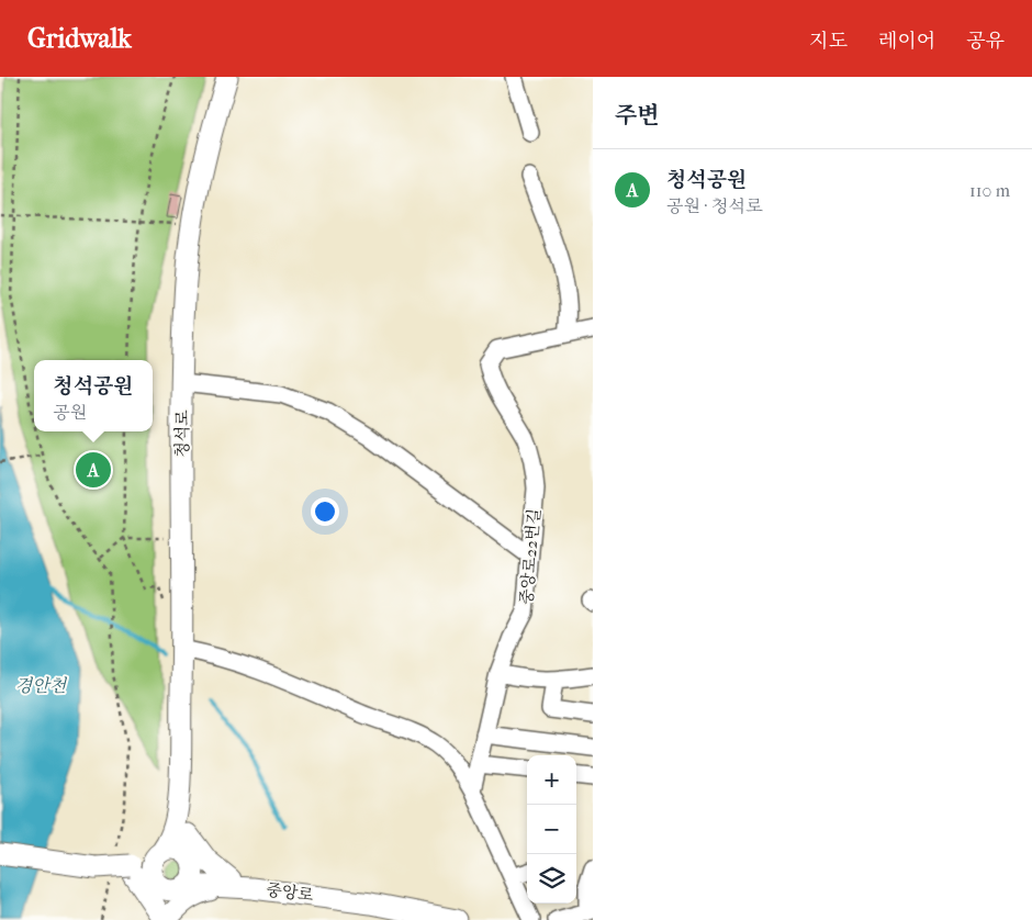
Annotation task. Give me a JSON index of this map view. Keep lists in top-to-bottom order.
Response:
{
  "streets": {
    "street": ["청석로", "중앙로22번길", "중앙로"]
  },
  "water": ["경안천"],
  "page": {
    "header": "Gridwalk",
    "nav": ["지도", "레이어", "공유"],
    "heading": "주변",
    "list": [
      {
        "mark": "A",
        "name": "청석공원",
        "note": "공원 · 청석로",
        "value": "110 m"
      }
    ],
    "popup": ["청석공원", "공원"],
    "pins": "A",
    "map_buttons": ["+", "−"]
  }
}
